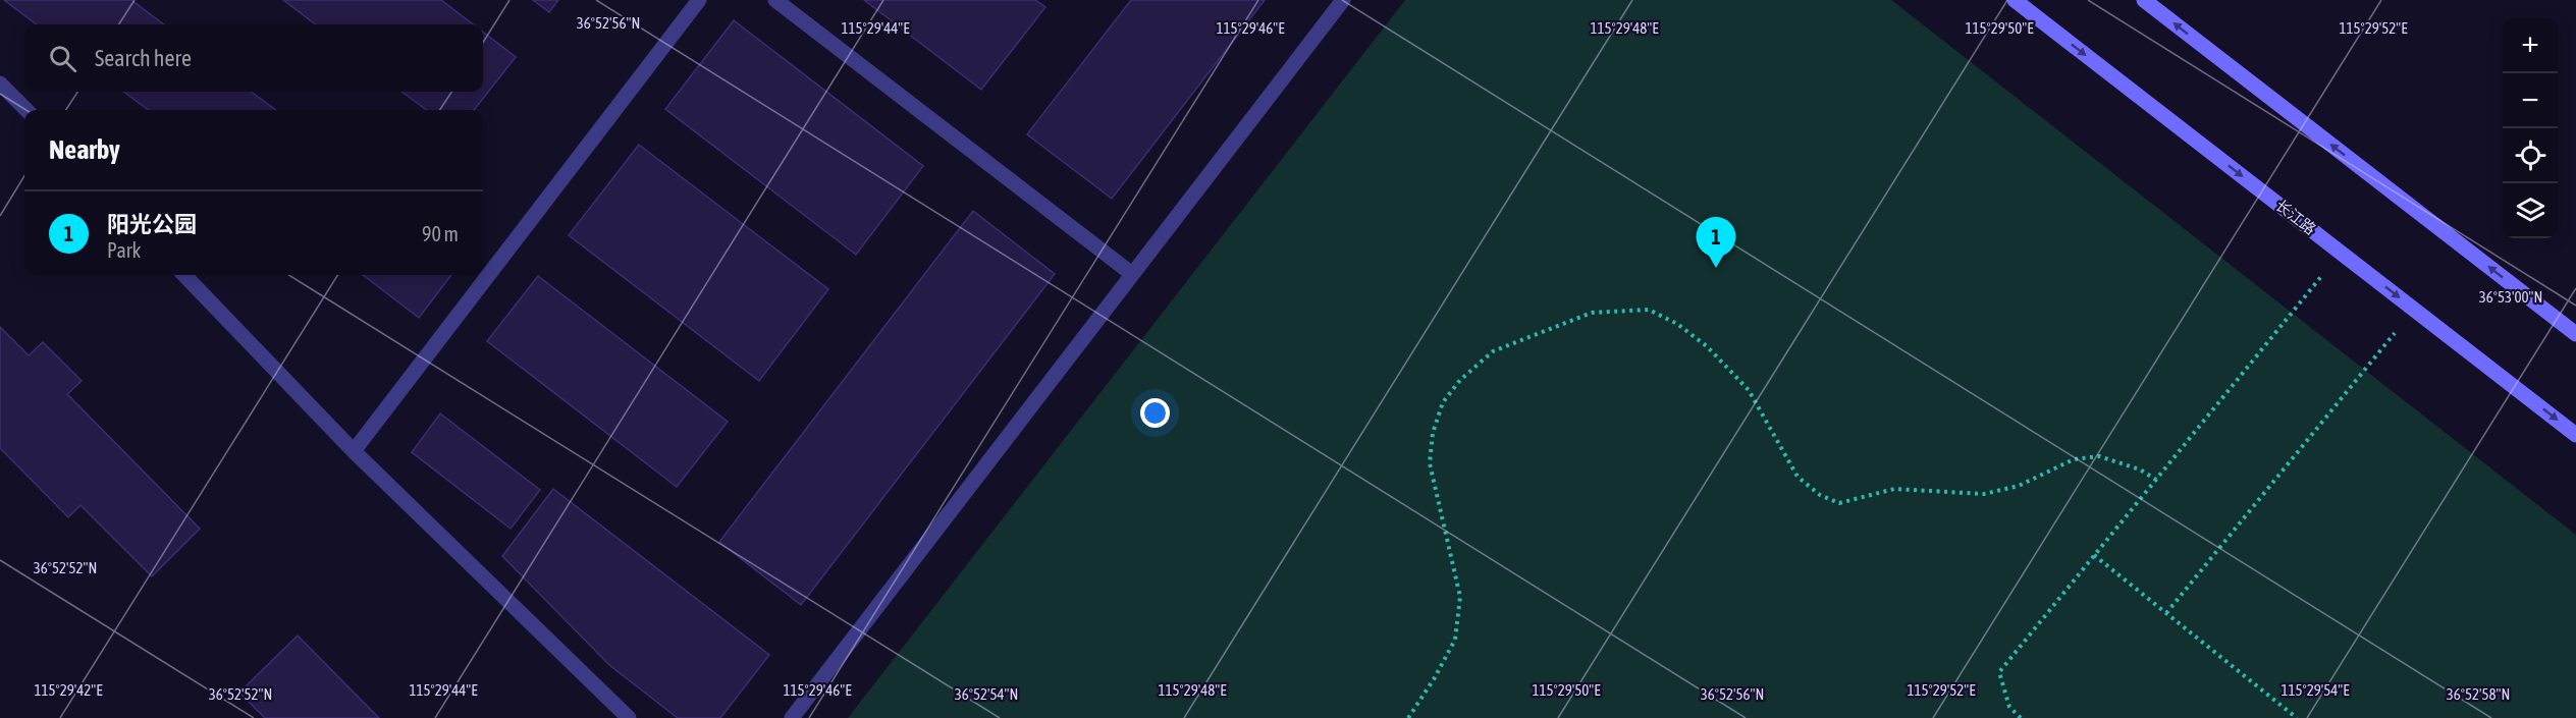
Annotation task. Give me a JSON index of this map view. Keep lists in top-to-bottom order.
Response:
{
  "streets": {
    "street": ["长江路"]
  },
  "page": {
    "map_buttons": ["+", "−"],
    "search": "Search here",
    "heading": "Nearby",
    "list": [
      {
        "mark": "1",
        "name": "阳光公园",
        "note": "Park",
        "value": "90 m"
      }
    ],
    "pins": "1"
  },
  "coordinates": [
    "36°52'56\"N",
    "115°29'48\"E",
    "115°29'50\"E",
    "115°29'44\"E",
    "115°29'46\"E",
    "115°29'52\"E",
    "36°53'00\"N",
    "36°52'52\"N",
    "115°29'42\"E",
    "115°29'54\"E",
    "36°52'54\"N",
    "36°52'58\"N"
  ]
}
